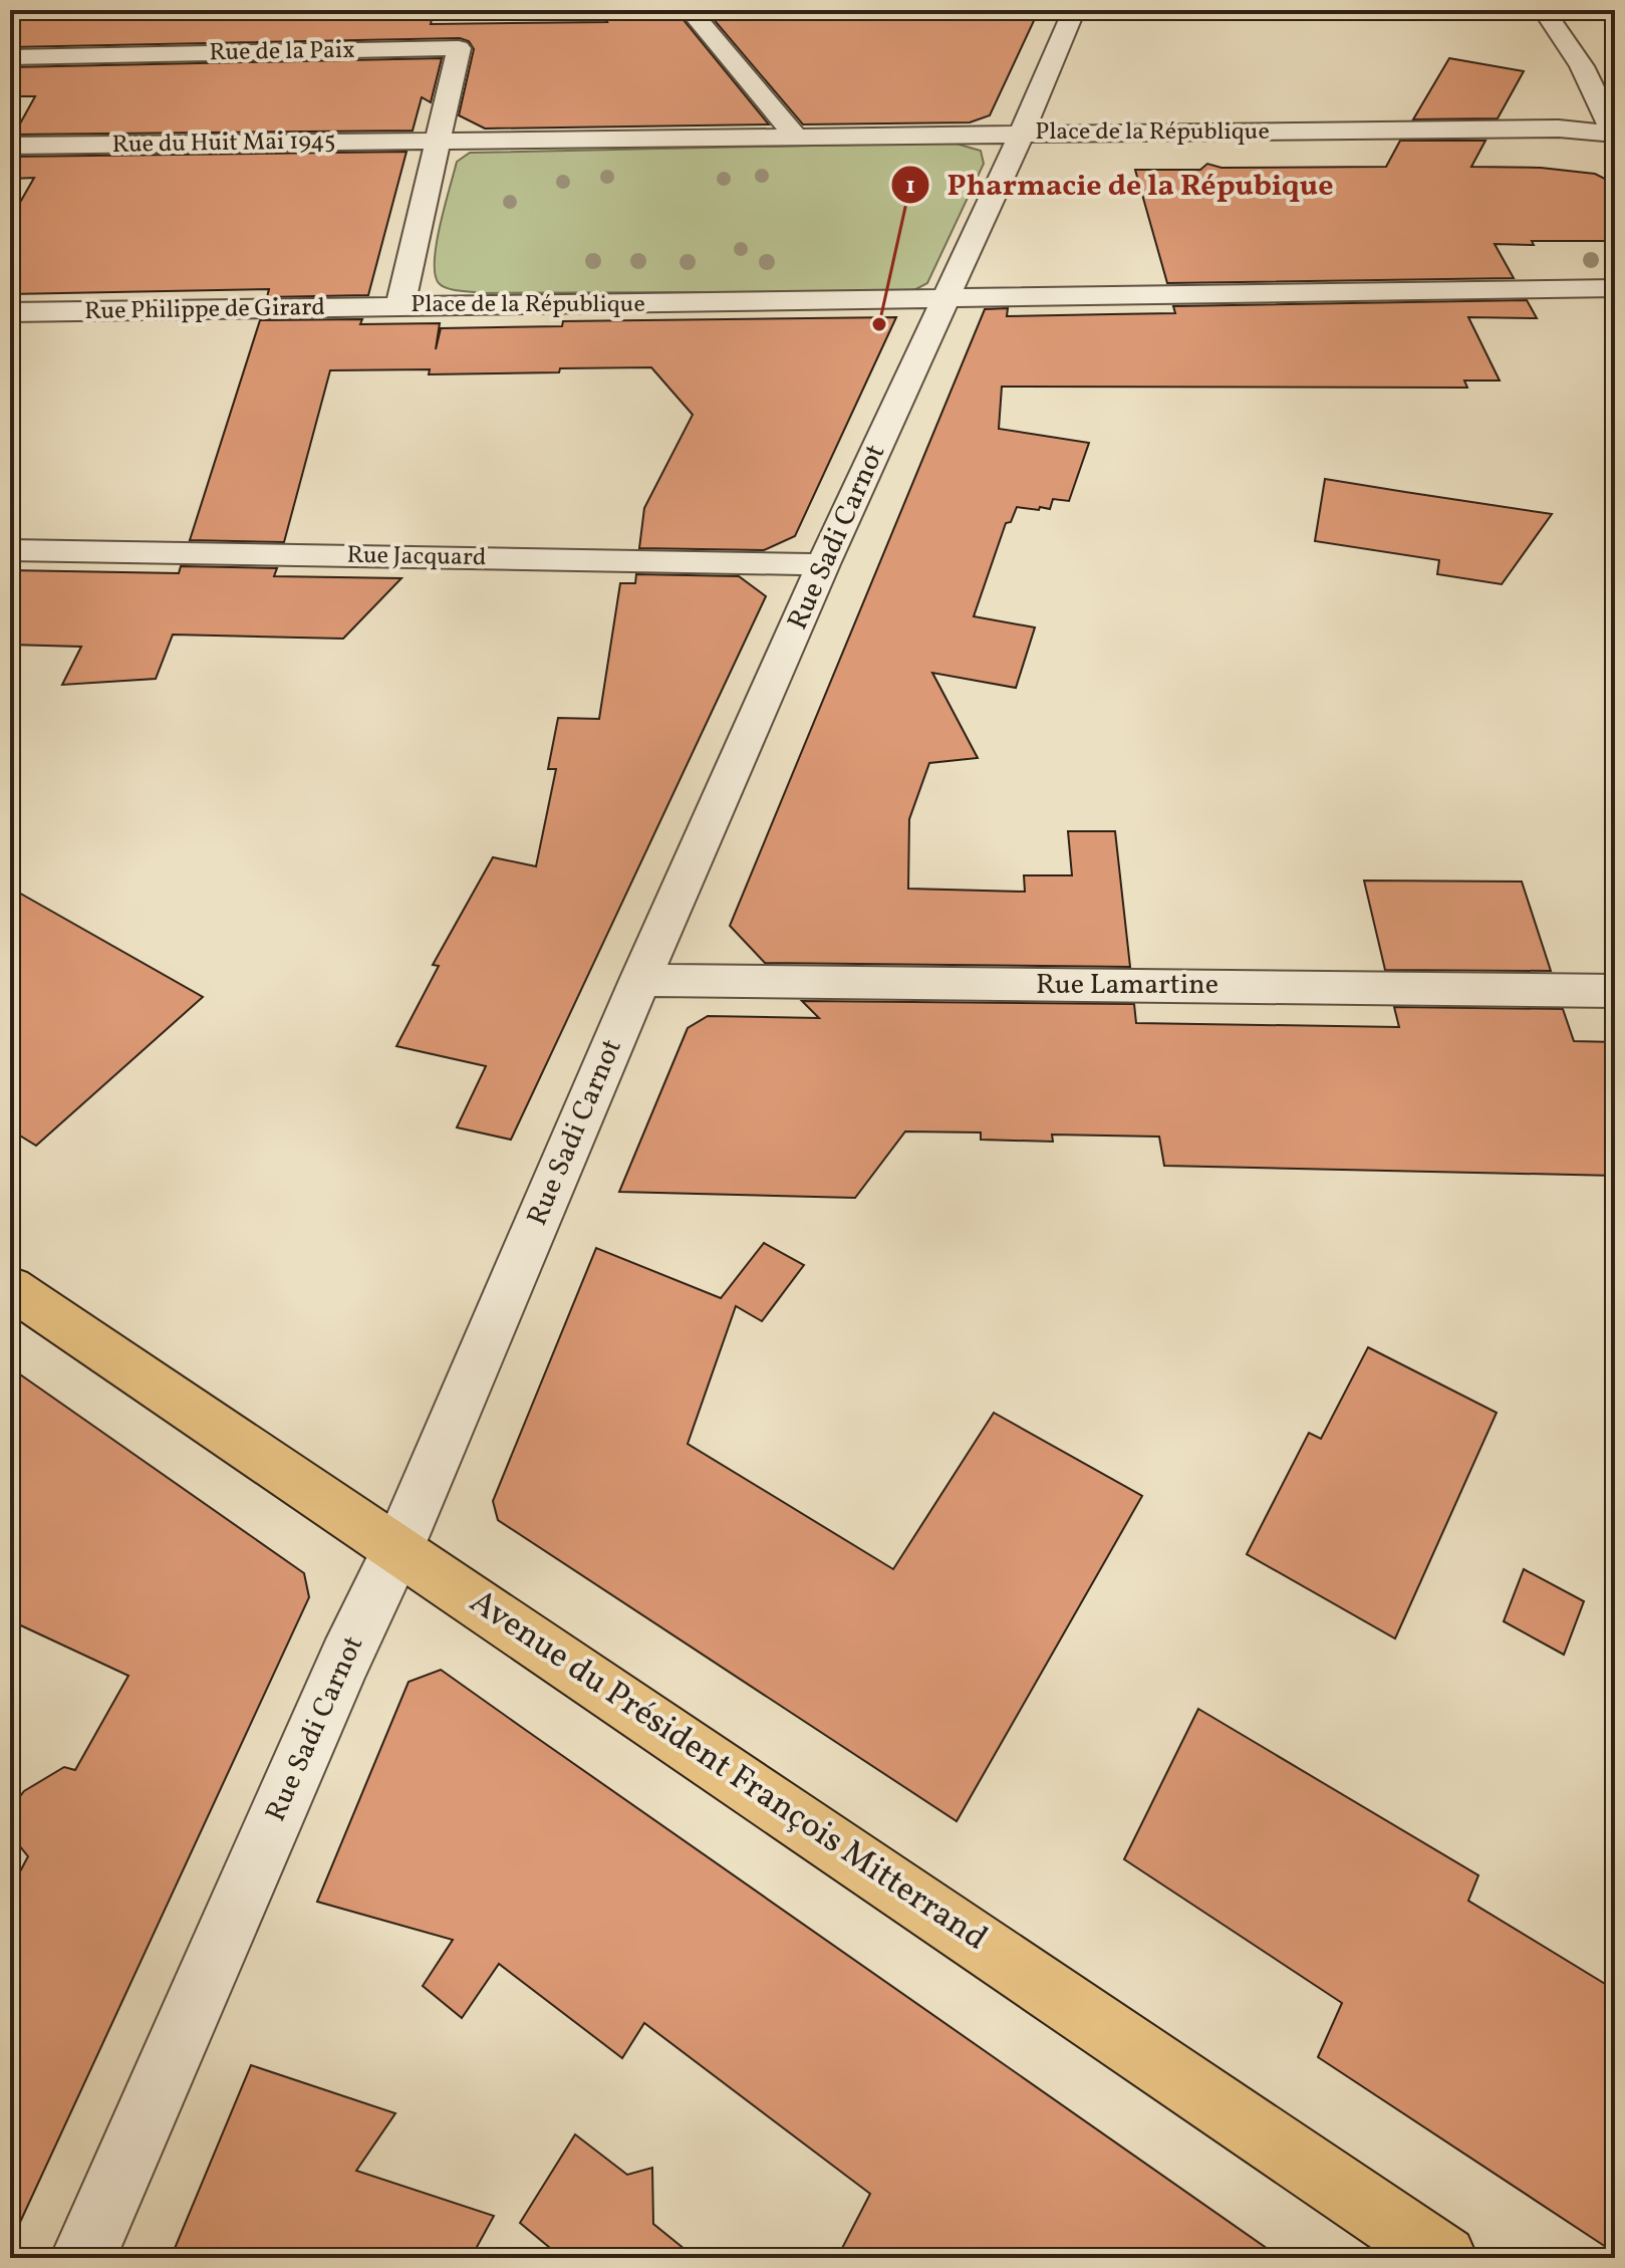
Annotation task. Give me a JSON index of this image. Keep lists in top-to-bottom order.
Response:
{
  "streets": {
    "main road": ["Avenue du Président François Mitterrand"],
    "street": [
      "Rue de la Paix",
      "Place de la République",
      "Rue du Huit Mai 1945",
      "Rue Philippe de Girard",
      "Rue Sadi Carnot",
      "Rue Jacquard",
      "Rue Lamartine"
    ]
  },
  "crossings": [
    ["Rue de la Paix", "Place de la République"],
    ["Rue de la Paix", "Rue du Huit Mai 1945"],
    ["Place de la République", "Rue du Huit Mai 1945"],
    ["Place de la République", "Rue Philippe de Girard"],
    ["Place de la République", "Rue Sadi Carnot"],
    ["Rue Sadi Carnot", "Rue Jacquard"],
    ["Rue Sadi Carnot", "Rue Lamartine"],
    ["Rue Sadi Carnot", "Avenue du Président François Mitterrand"]
  ],
  "places": ["Pharmacie de la Répubique"]
}
